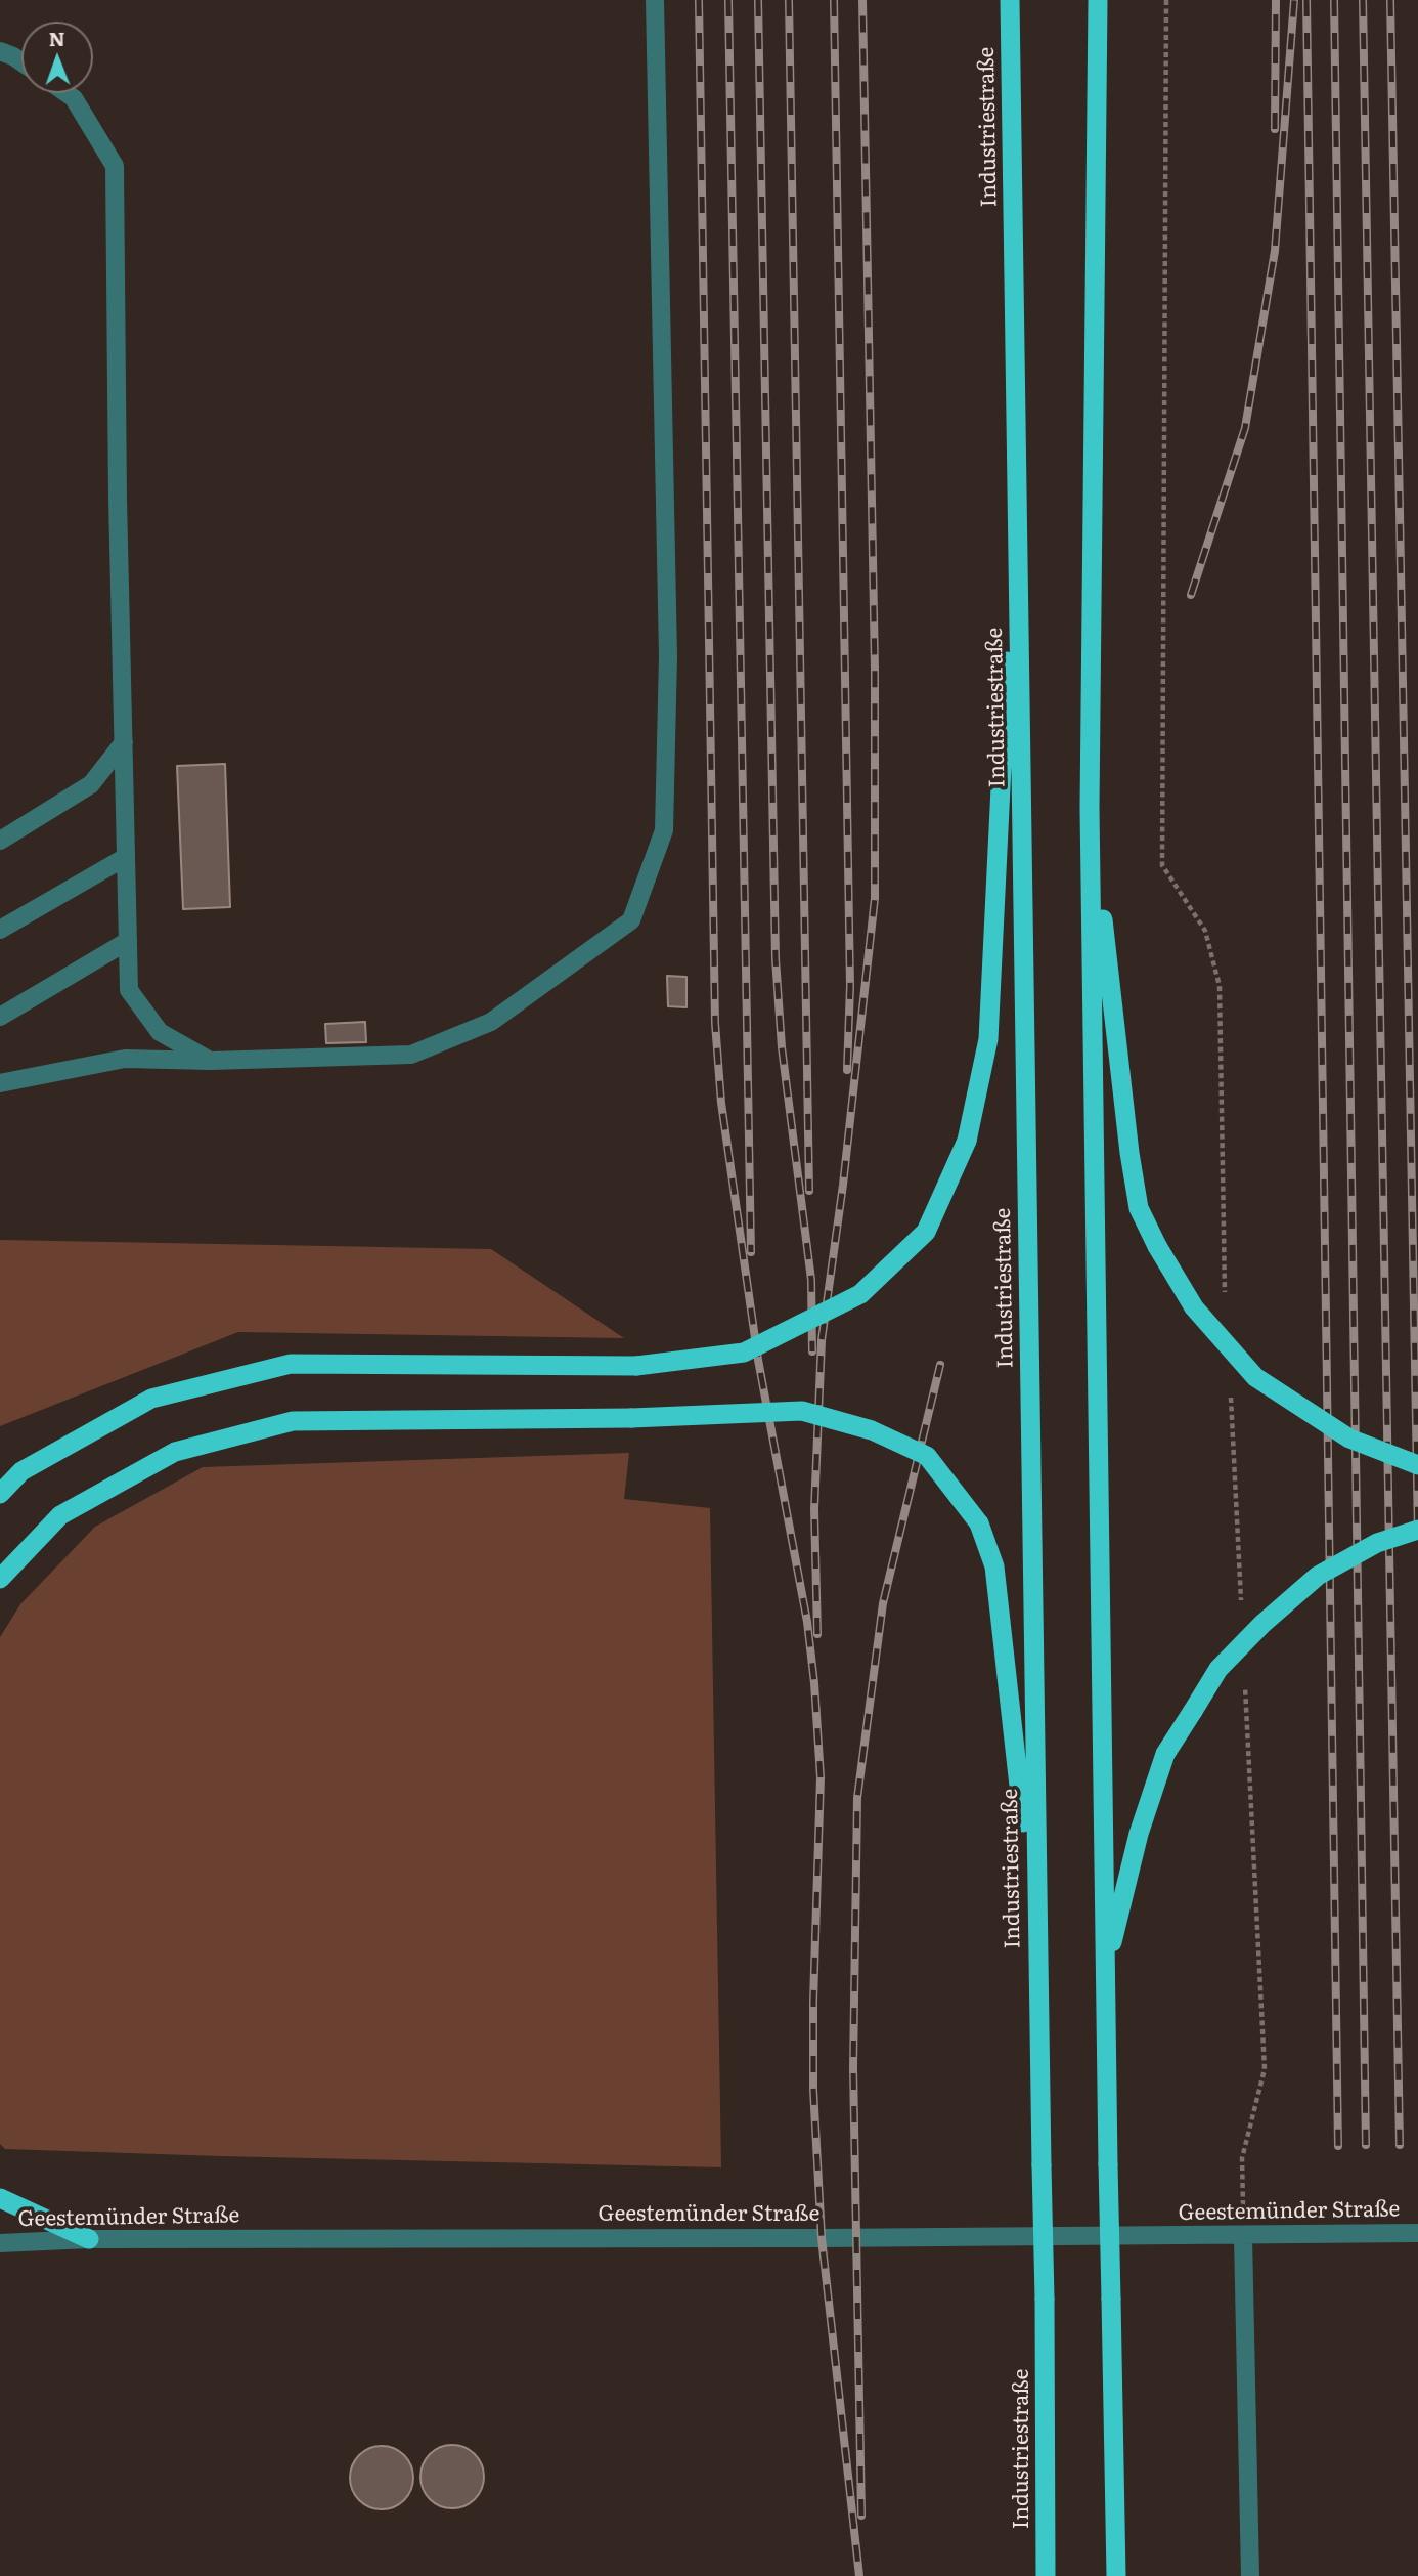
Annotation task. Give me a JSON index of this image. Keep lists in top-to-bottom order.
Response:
{
  "streets": {
    "highway": ["Industriestraße"],
    "street": ["Geestemünder Straße"]
  },
  "north": "top"
}
